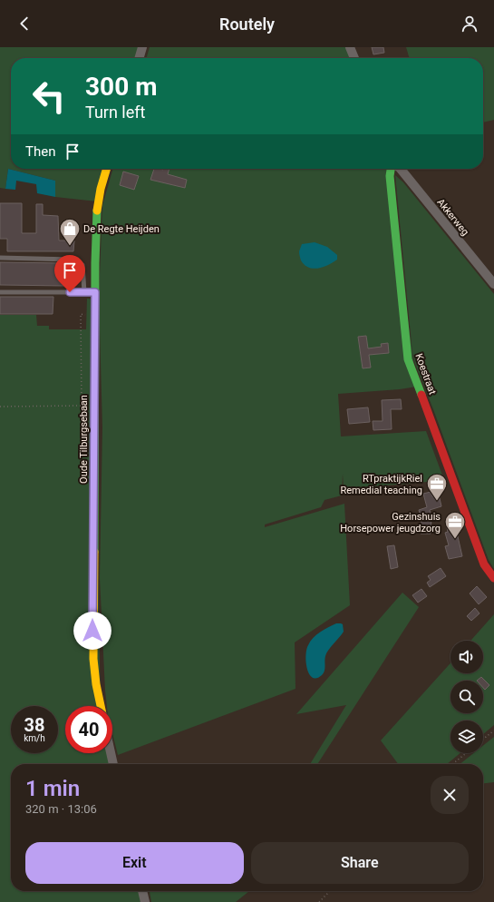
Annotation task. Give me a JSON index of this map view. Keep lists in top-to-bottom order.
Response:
{
  "streets": {
    "street": ["Akkerweg", "Koestraat", "Oude Tilburgsebaan"]
  },
  "places": {
    "shop": ["De Regte Heijden"],
    "office": ["RTpraktijkRiel Remedial teaching", "Gezinshuis Horsepower jeugdzorg"]
  },
  "page": {
    "header": "Routely",
    "turn": ["300 m", "Turn left"],
    "then": "Then",
    "speed": "38 km/h",
    "limit": "40",
    "heading": ["1 min", "320 m · 13:06"],
    "buttons": ["Exit", "Share"]
  }
}
